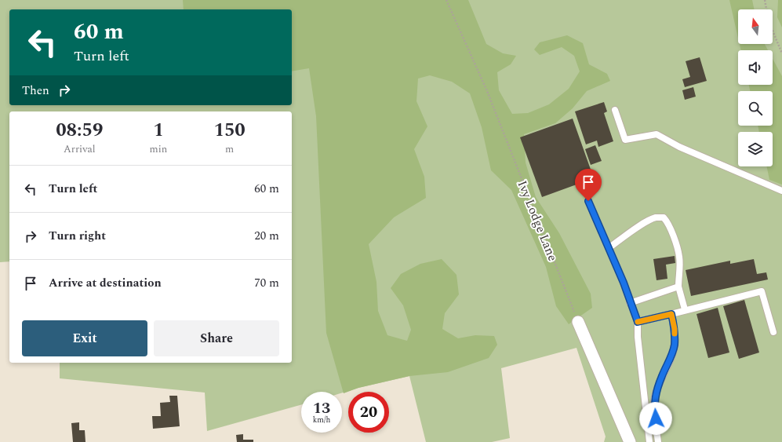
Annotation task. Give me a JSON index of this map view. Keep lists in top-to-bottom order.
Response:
{
  "streets": {
    "path": ["Ivy Lodge Lane"]
  },
  "north": "top",
  "page": {
    "turn": ["60 m", "Turn left"],
    "then": "Then",
    "eta": [
      "08:59",
      "Arrival",
      "1",
      "min",
      "150",
      "m"
    ],
    "list": [
      {
        "name": "Turn left",
        "value": "60 m"
      },
      {
        "name": "Turn right",
        "value": "20 m"
      },
      {
        "name": "Arrive at destination",
        "value": "70 m"
      }
    ],
    "buttons": ["Exit", "Share"],
    "speed": "13 km/h",
    "limit": "20"
  }
}
